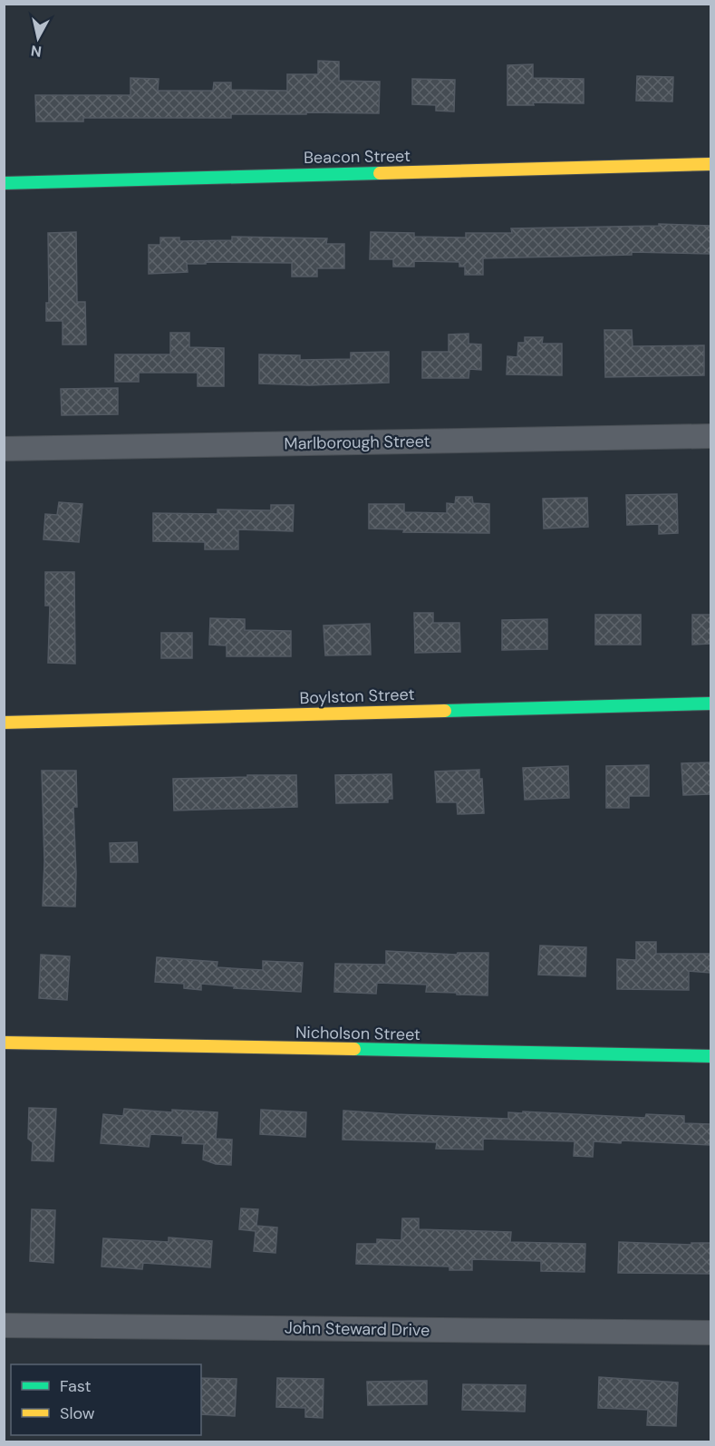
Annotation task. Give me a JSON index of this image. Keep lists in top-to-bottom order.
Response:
{
  "streets": {
    "street": [
      "Beacon Street",
      "Marlborough Street",
      "Boylston Street",
      "Nicholson Street",
      "John Steward Drive"
    ]
  },
  "legend": ["Fast", "Slow"],
  "north": "bottom"
}
